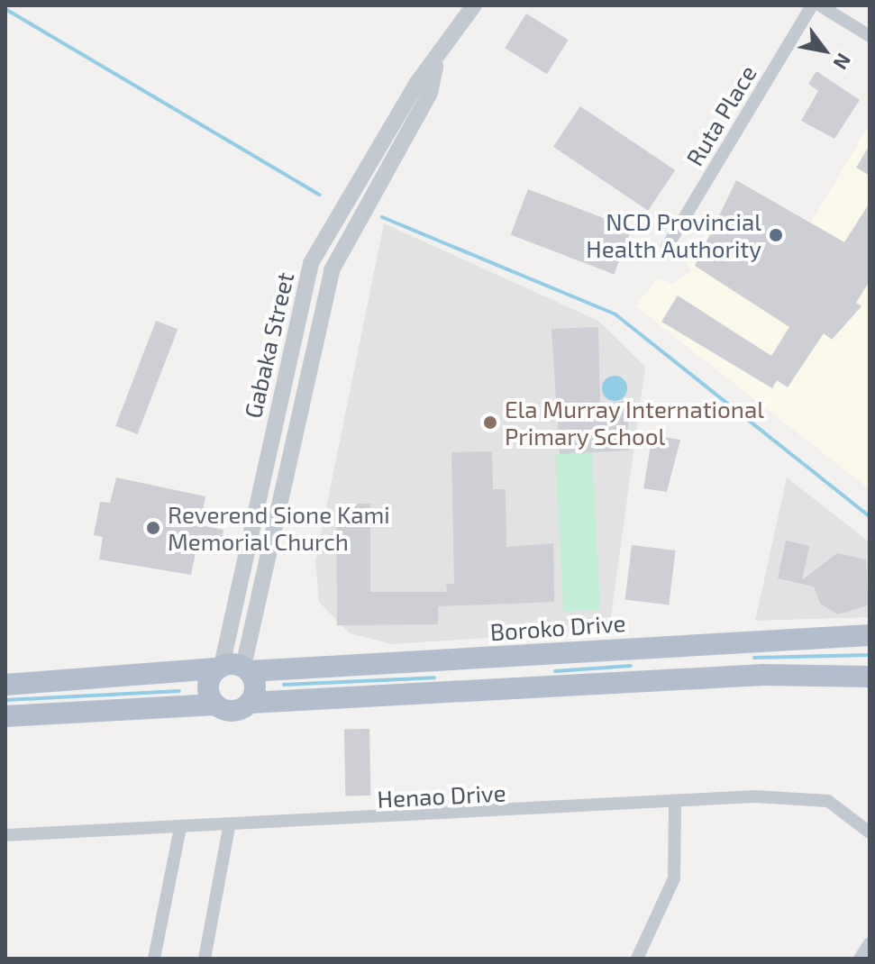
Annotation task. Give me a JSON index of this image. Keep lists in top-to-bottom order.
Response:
{
  "streets": {
    "main road": ["Boroko Drive"],
    "street": ["Ruta Place", "Gabaka Street", "Henao Drive"]
  },
  "crossings": [
    ["Gabaka Street", "Boroko Drive"]
  ],
  "places": ["NCD Provincial Health Authority", "Ela Murray International Primary School", "Reverend Sione Kami Memorial Church"],
  "north": "bottom right"
}
